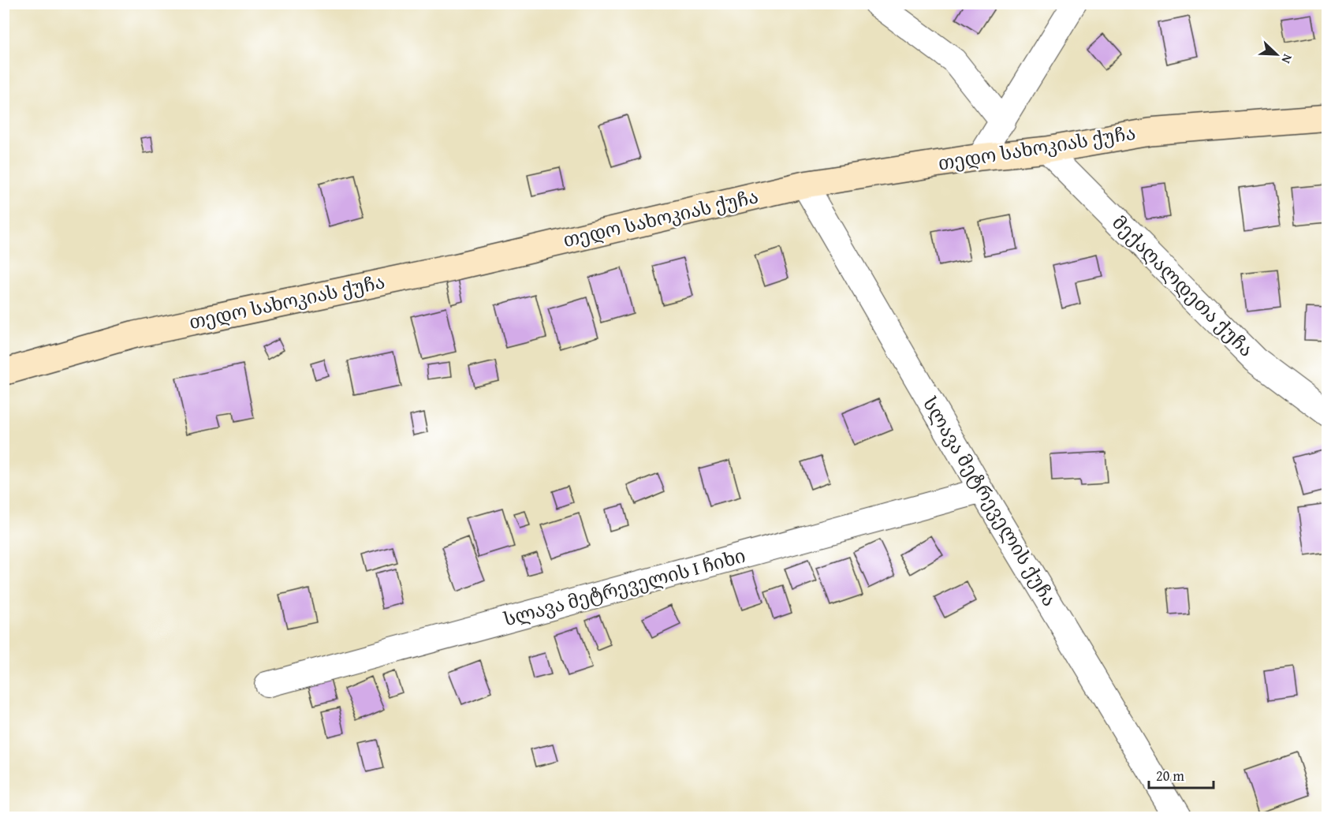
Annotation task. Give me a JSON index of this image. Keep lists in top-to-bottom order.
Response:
{
  "streets": {
    "street": [
      "თედო სახოკიას ქუჩა",
      "მექაღალდეთა ქუჩა",
      "სლავა მეტრეველის ქუჩა",
      "სლავა მეტრეველის I ჩიხი"
    ]
  },
  "crossings": [
    ["თედო სახოკიას ქუჩა", "მექაღალდეთა ქუჩა"],
    ["თედო სახოკიას ქუჩა", "სლავა მეტრეველის ქუჩა"],
    ["სლავა მეტრეველის ქუჩა", "სლავა მეტრეველის I ჩიხი"]
  ],
  "scale_bar": "20 m",
  "north": "bottom right"
}
